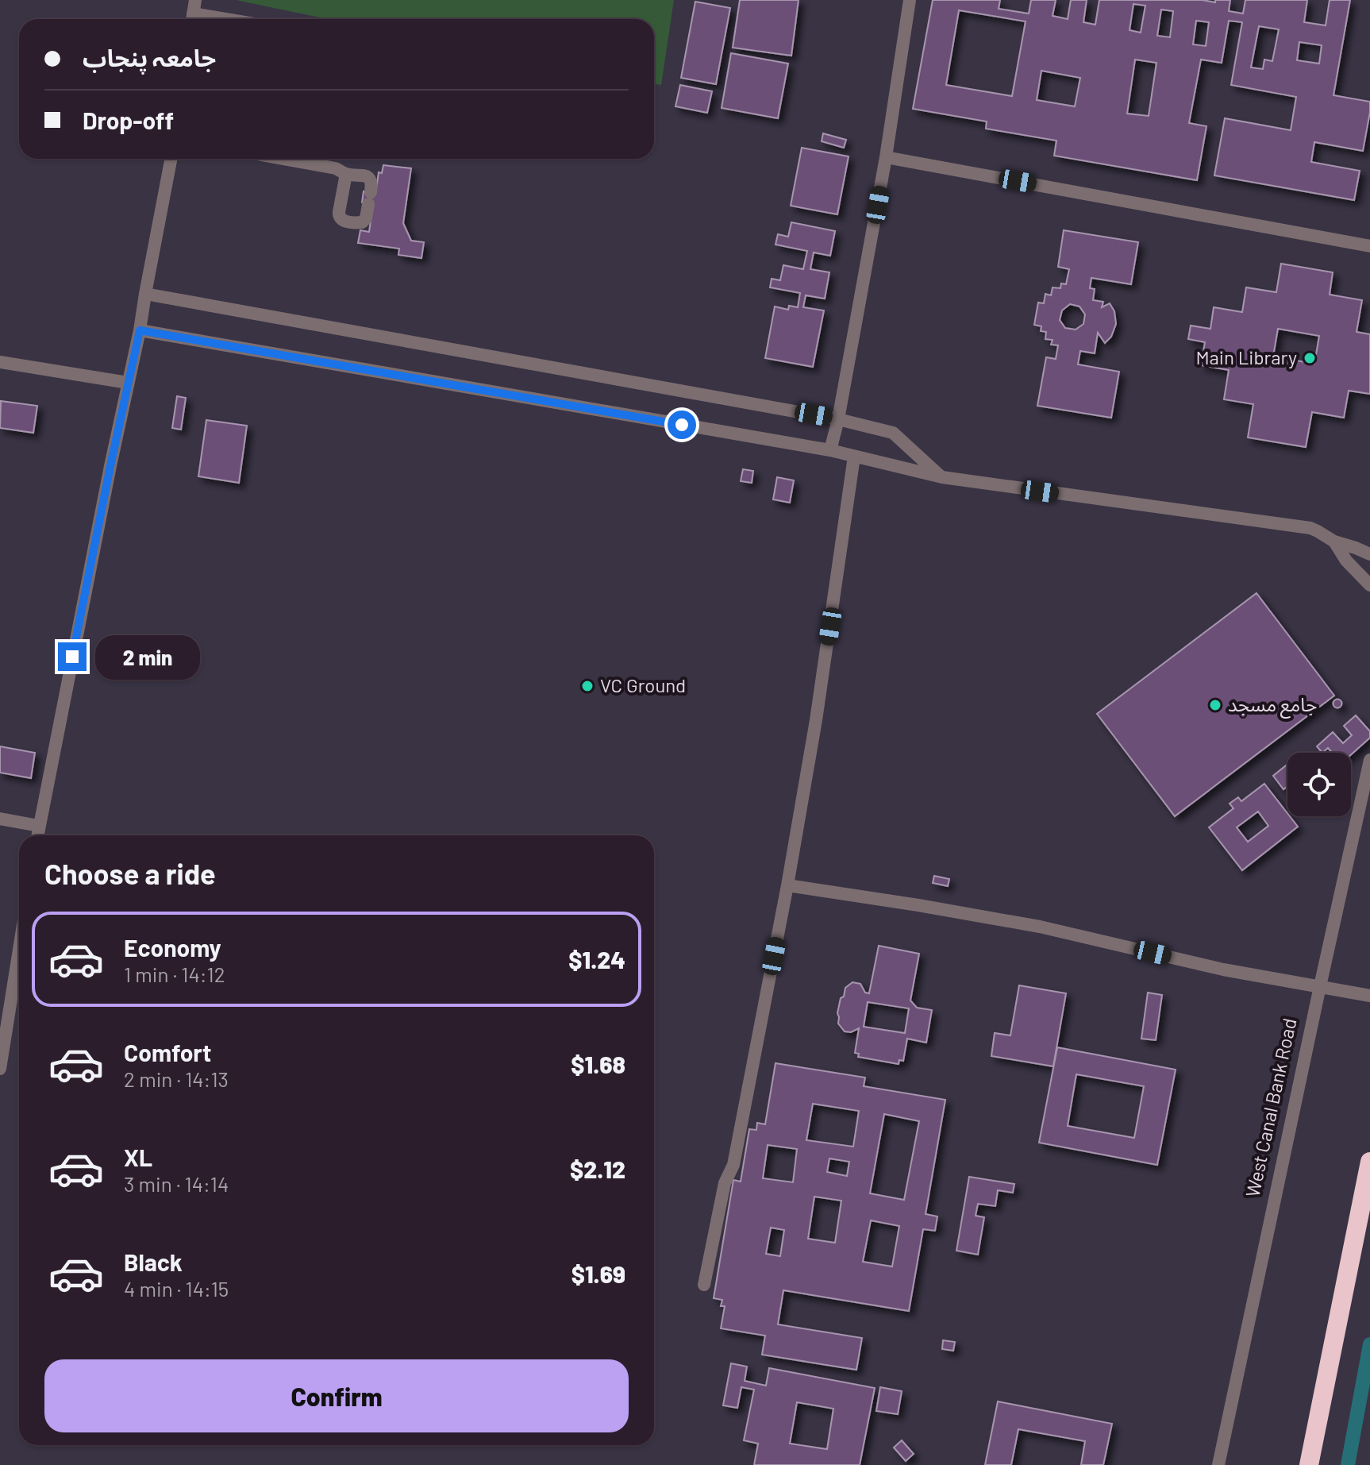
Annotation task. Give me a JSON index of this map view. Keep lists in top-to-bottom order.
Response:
{
  "streets": {
    "street": ["West Canal Bank Road"]
  },
  "places": ["Main Library", "VC Ground", "جامع مسجد"],
  "page": {
    "banner": ["جامعہ پنجاب", "Drop-off"],
    "bubble": "2 min",
    "heading": "Choose a ride",
    "list": [
      {
        "name": "Economy",
        "note": "1 min · 14:12",
        "value": "$1.24"
      },
      {
        "name": "Comfort",
        "note": "2 min · 14:13",
        "value": "$1.68"
      },
      {
        "name": "XL",
        "note": "3 min · 14:14",
        "value": "$2.12"
      },
      {
        "name": "Black",
        "note": "4 min · 14:15",
        "value": "$1.69"
      }
    ],
    "buttons": "Confirm"
  }
}
